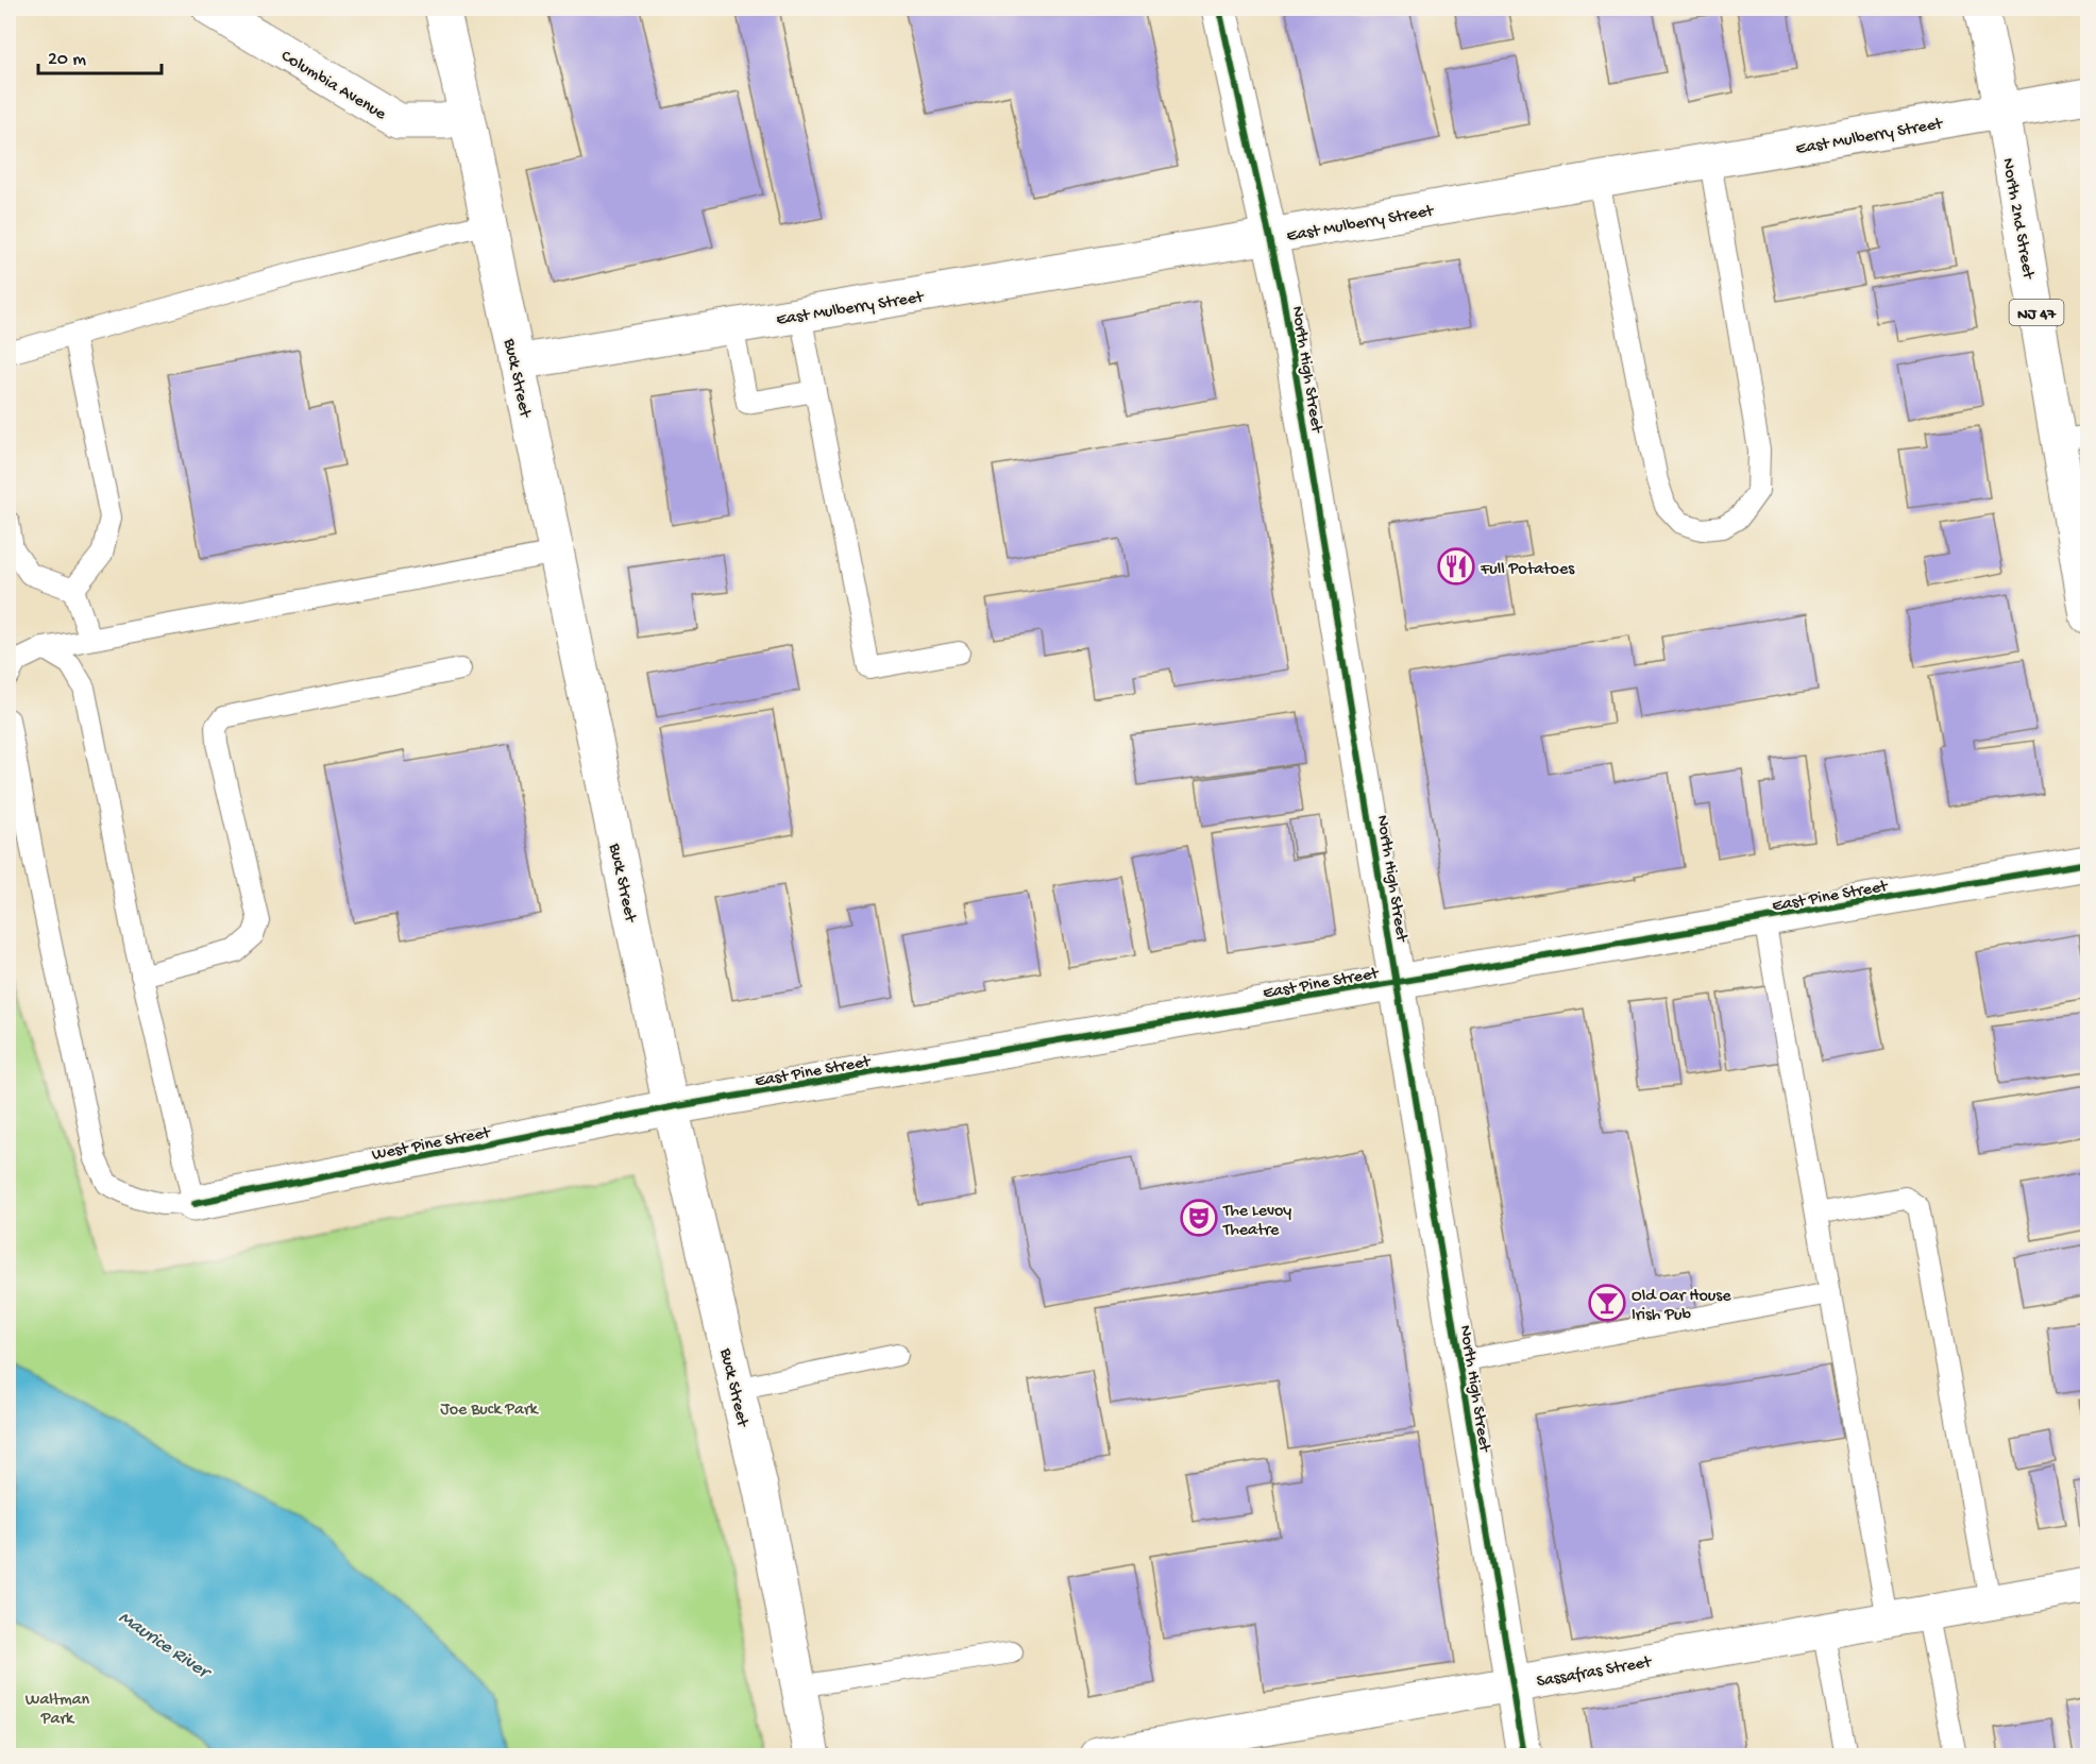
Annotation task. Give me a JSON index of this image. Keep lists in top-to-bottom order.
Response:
{
  "streets": {
    "street": [
      "Columbia Avenue",
      "East Mulberry Street",
      "North 2nd Street",
      "NJ 47",
      "North High Street",
      "Buck Street",
      "East Pine Street",
      "West Pine Street",
      "Sassafras Street"
    ]
  },
  "crossings": [
    ["Columbia Avenue", "Buck Street"],
    ["East Mulberry Street", "North 2nd Street"],
    ["East Mulberry Street", "North High Street"],
    ["East Mulberry Street", "Buck Street"],
    ["North High Street", "East Pine Street"],
    ["North High Street", "Sassafras Street"],
    ["Buck Street", "East Pine Street"],
    ["Buck Street", "West Pine Street"],
    ["East Pine Street", "West Pine Street"]
  ],
  "water": ["Maurice River"],
  "parks": ["Joe Buck Park", "Waltman Park"],
  "places": {
    "restaurant": ["Full Potatoes"],
    "theatre": ["The Levoy Theatre"],
    "bar": ["Old Oar House Irish Pub"]
  },
  "scale_bar": "20 m"
}
